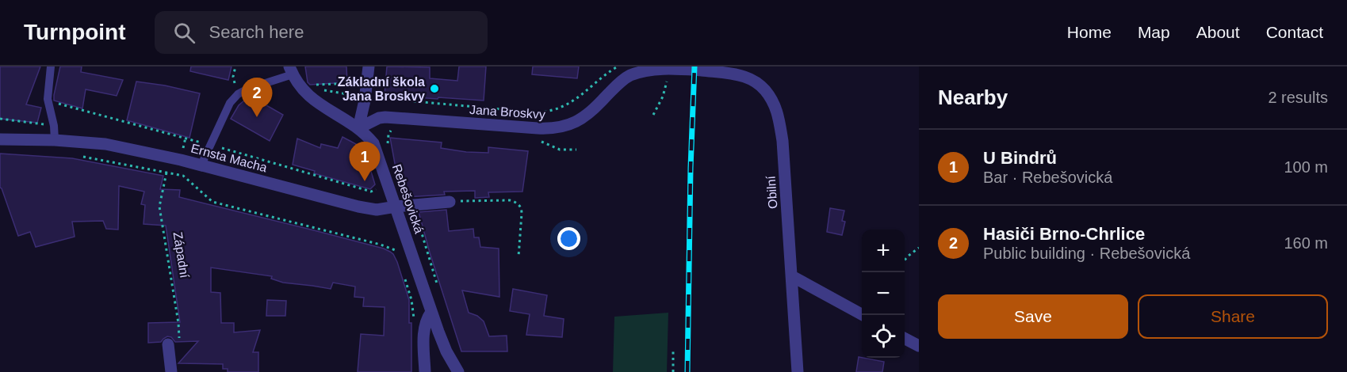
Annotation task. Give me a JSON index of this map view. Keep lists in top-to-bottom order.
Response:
{
  "streets": {
    "street": [
      "Jana Broskvy",
      "Ernsta Macha",
      "Obilní",
      "Rebešovická"
    ],
    "path": ["Západní"]
  },
  "crossings": [
    ["Jana Broskvy", "Obilní"],
    ["Jana Broskvy", "Rebešovická"],
    ["Ernsta Macha", "Rebešovická"]
  ],
  "places": ["Základní škola Jana Broskvy"],
  "page": {
    "header": "Turnpoint",
    "search": "Search here",
    "nav": [
      "Home",
      "Map",
      "About",
      "Contact"
    ],
    "heading": ["Nearby", "2 results"],
    "pins": ["2", "1"],
    "list": [
      {
        "mark": "1",
        "name": "U Bindrů",
        "note": "Bar · Rebešovická",
        "value": "100 m"
      },
      {
        "mark": "2",
        "name": "Hasiči Brno-Chrlice",
        "note": "Public building · Rebešovická",
        "value": "160 m"
      }
    ],
    "map_buttons": ["+", "−"],
    "buttons": ["Save", "Share"]
  }
}
